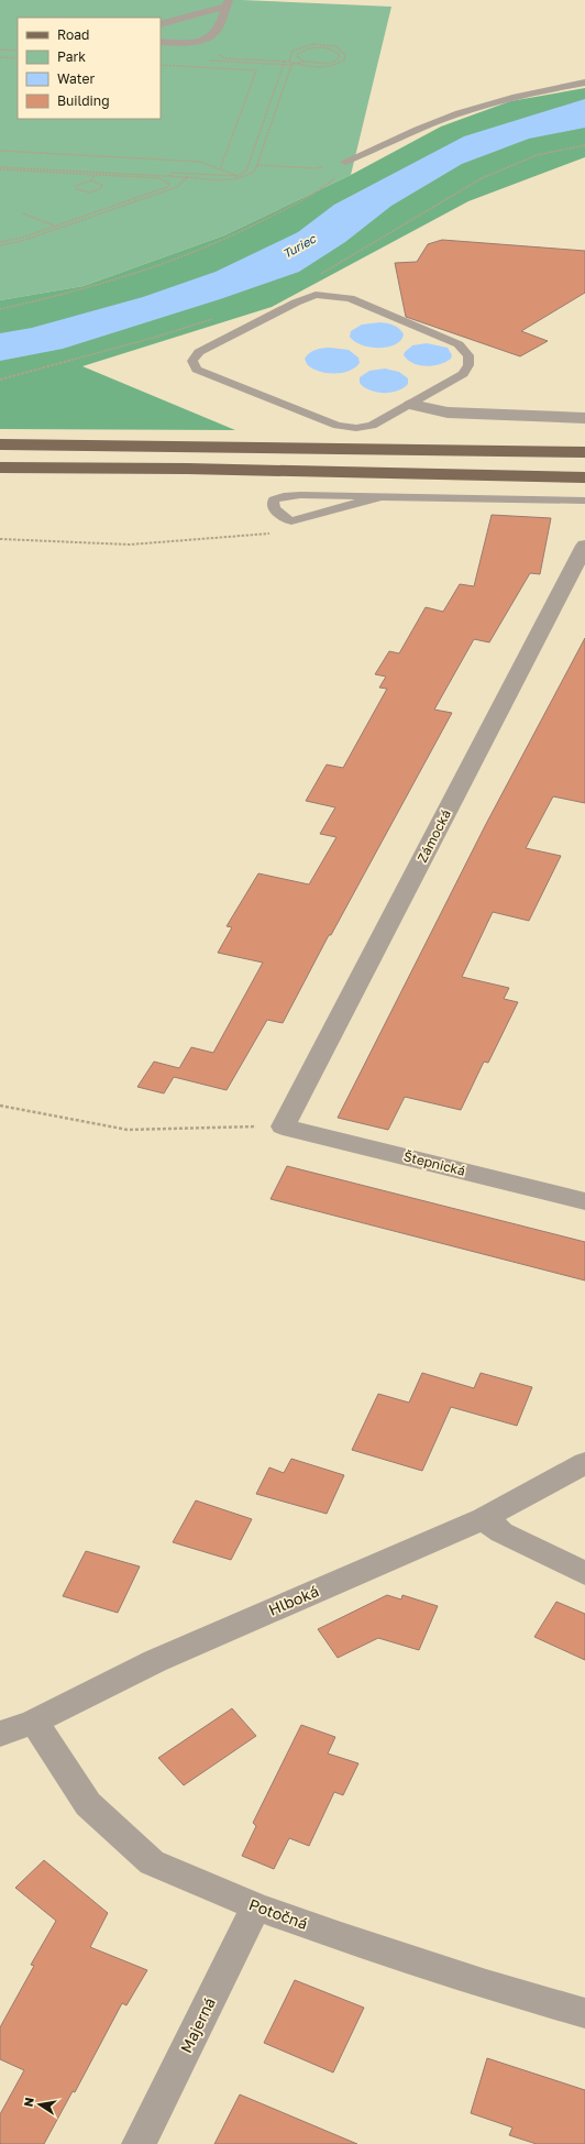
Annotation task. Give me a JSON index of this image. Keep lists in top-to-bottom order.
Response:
{
  "streets": {
    "street": [
      "Zámocká",
      "Štepnická",
      "Hlboká",
      "Potočná",
      "Majerná"
    ]
  },
  "crossings": [
    ["Zámocká", "Štepnická"],
    ["Hlboká", "Potočná"],
    ["Potočná", "Majerná"]
  ],
  "water": ["Turiec"],
  "legend": [
    "Road",
    "Park",
    "Water",
    "Building"
  ],
  "north": "left"
}
